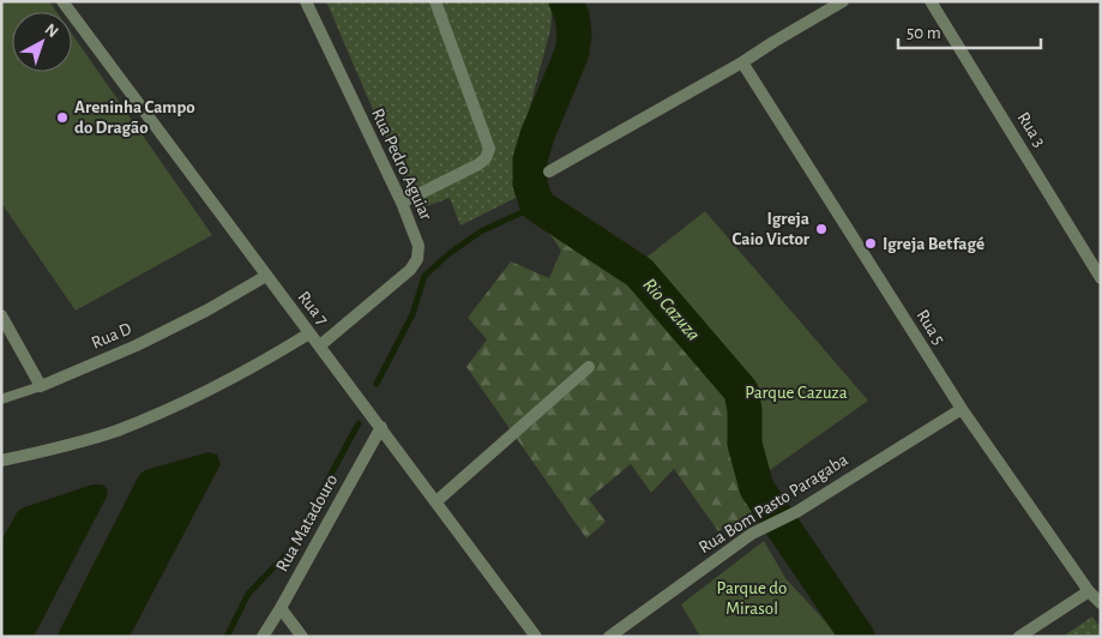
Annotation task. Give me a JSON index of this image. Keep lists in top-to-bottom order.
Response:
{
  "streets": {
    "street": [
      "Rua 3",
      "Rua Pedro Aguiar",
      "Rua 7",
      "Rua 5",
      "Rua D",
      "Rua Bom Pasto Paragaba",
      "Rua Matadouro"
    ]
  },
  "crossings": [
    ["Rua Pedro Aguiar", "Rua 7"],
    ["Rua 7", "Rua D"],
    ["Rua 7", "Rua Matadouro"],
    ["Rua 5", "Rua Bom Pasto Paragaba"]
  ],
  "water": ["Rio Cazuza"],
  "parks": ["Parque Cazuza", "Parque do Mirasol"],
  "places": ["Areninha Campo do Dragão", "Igreja Caio Victor", "Igreja Betfagé"],
  "scale_bar": "50 m",
  "north": "top right"
}
